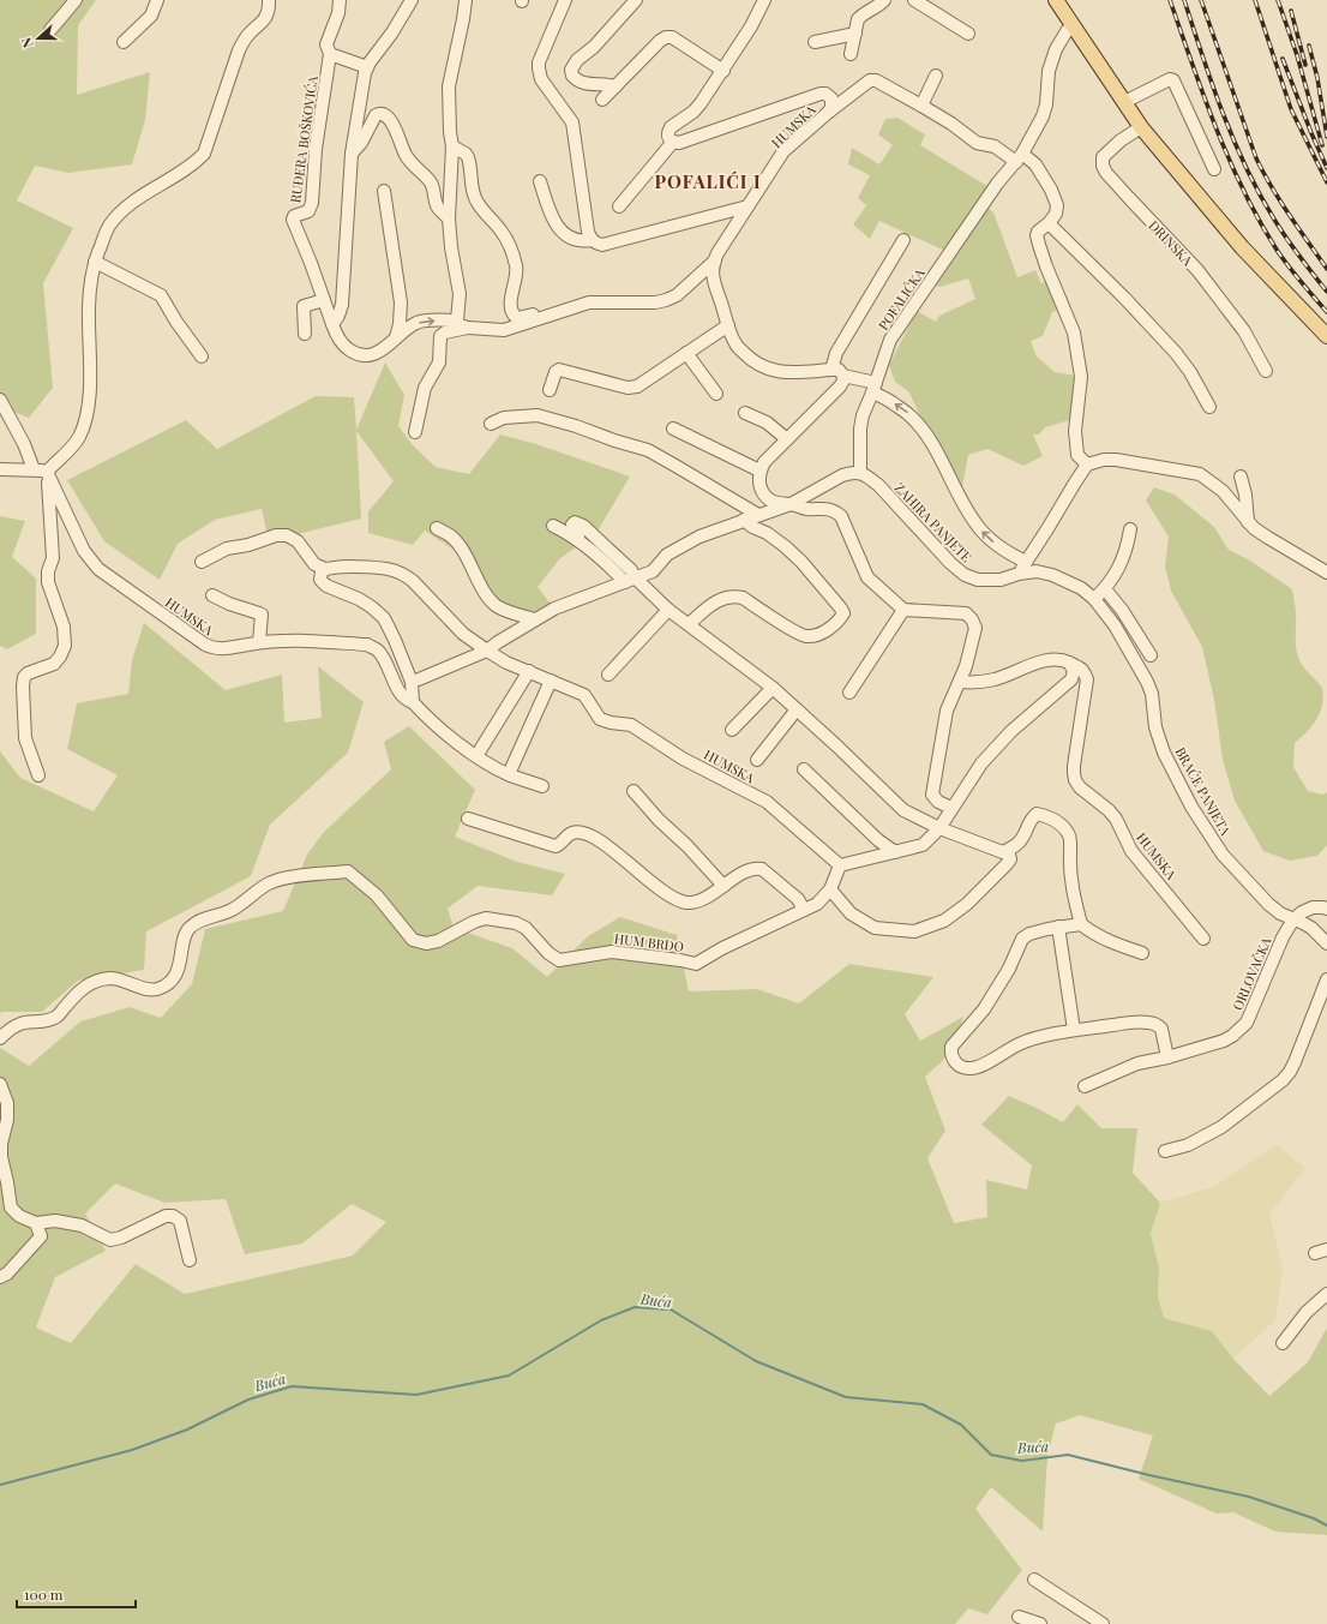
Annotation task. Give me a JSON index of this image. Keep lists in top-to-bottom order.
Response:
{
  "streets": {
    "street": [
      "HUMSKA",
      "RUĐERA BOŠKOVIĆA",
      "DRINSKA",
      "POFALIĆKA",
      "ZAHIRA PANJETE",
      "BRAĆE PANJETA",
      "HUM BRDO",
      "ORLOVAČKA"
    ]
  },
  "crossings": [
    ["HUMSKA", "HUM BRDO"],
    ["POFALIĆKA", "ZAHIRA PANJETE"],
    ["ZAHIRA PANJETE", "BRAĆE PANJETA"],
    ["BRAĆE PANJETA", "ORLOVAČKA"]
  ],
  "districts": ["POFALIĆI I"],
  "water": ["Buća"],
  "scale_bar": "100 m",
  "north": "left"
}
